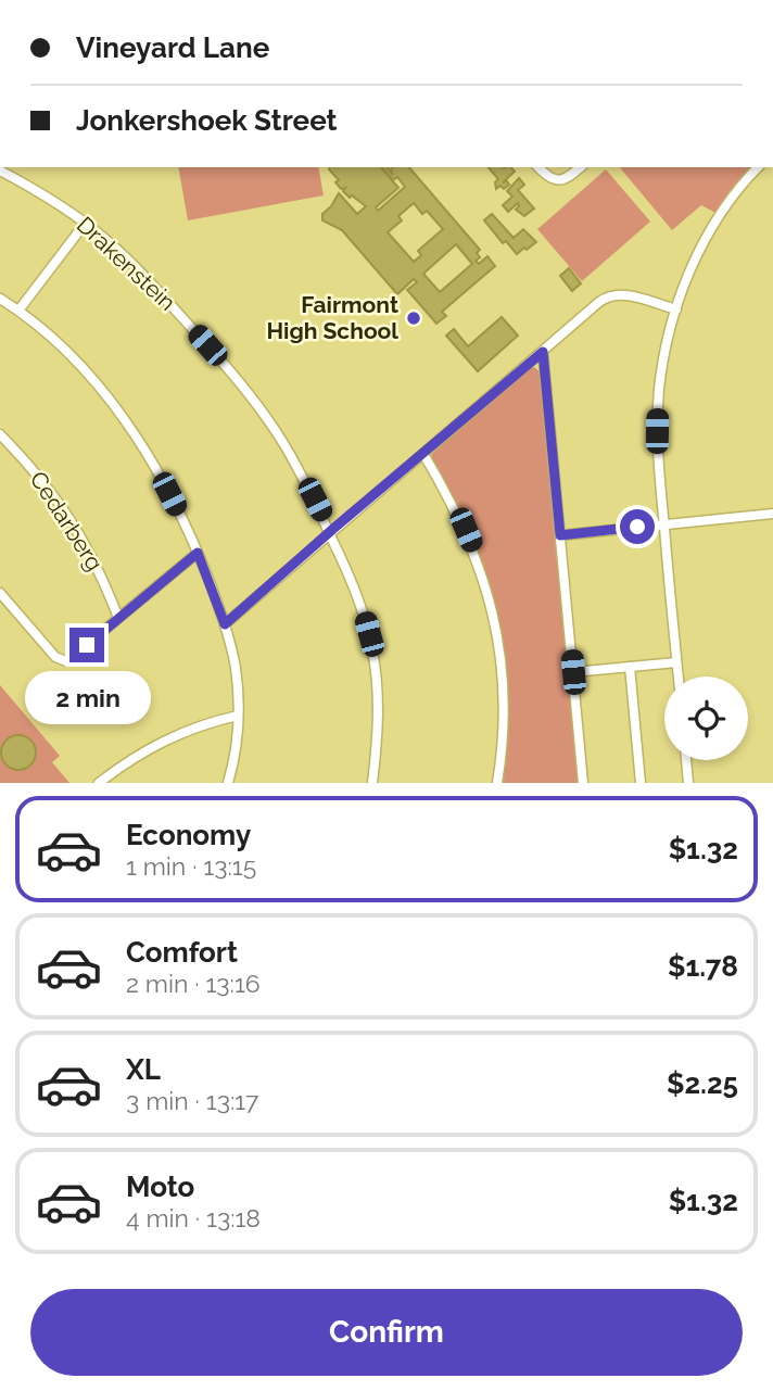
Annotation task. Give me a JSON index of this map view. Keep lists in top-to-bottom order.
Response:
{
  "streets": {
    "street": ["Drakenstein", "Cedarberg"]
  },
  "places": ["Fairmont High School"],
  "page": {
    "banner": ["Vineyard Lane", "Jonkershoek Street"],
    "bubble": "2 min",
    "list": [
      {
        "name": "Economy",
        "note": "1 min · 13:15",
        "value": "$1.32"
      },
      {
        "name": "Comfort",
        "note": "2 min · 13:16",
        "value": "$1.78"
      },
      {
        "name": "XL",
        "note": "3 min · 13:17",
        "value": "$2.25"
      },
      {
        "name": "Moto",
        "note": "4 min · 13:18",
        "value": "$1.32"
      }
    ],
    "buttons": "Confirm"
  }
}
